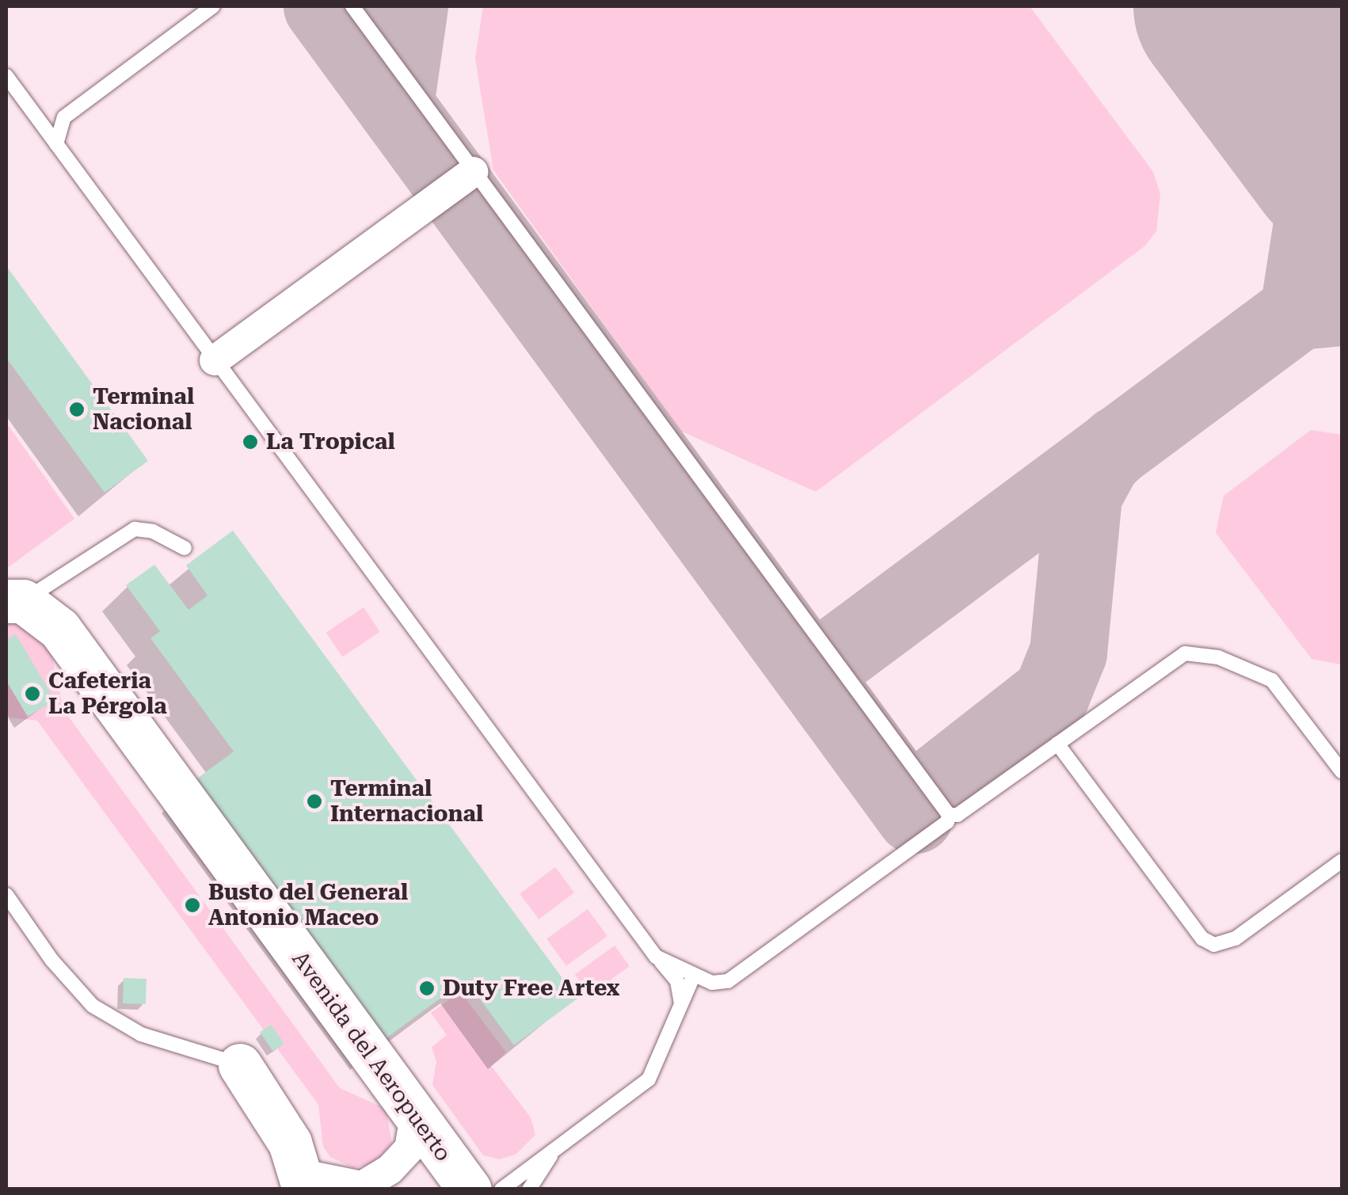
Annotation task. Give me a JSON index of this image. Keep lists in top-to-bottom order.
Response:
{
  "streets": {
    "main road": ["Avenida del Aeropuerto"]
  },
  "places": [
    "Terminal Nacional",
    "La Tropical",
    "Cafeteria La Pérgola",
    "Terminal Internacional",
    "Busto del General Antonio Maceo",
    "Duty Free Artex"
  ]
}
